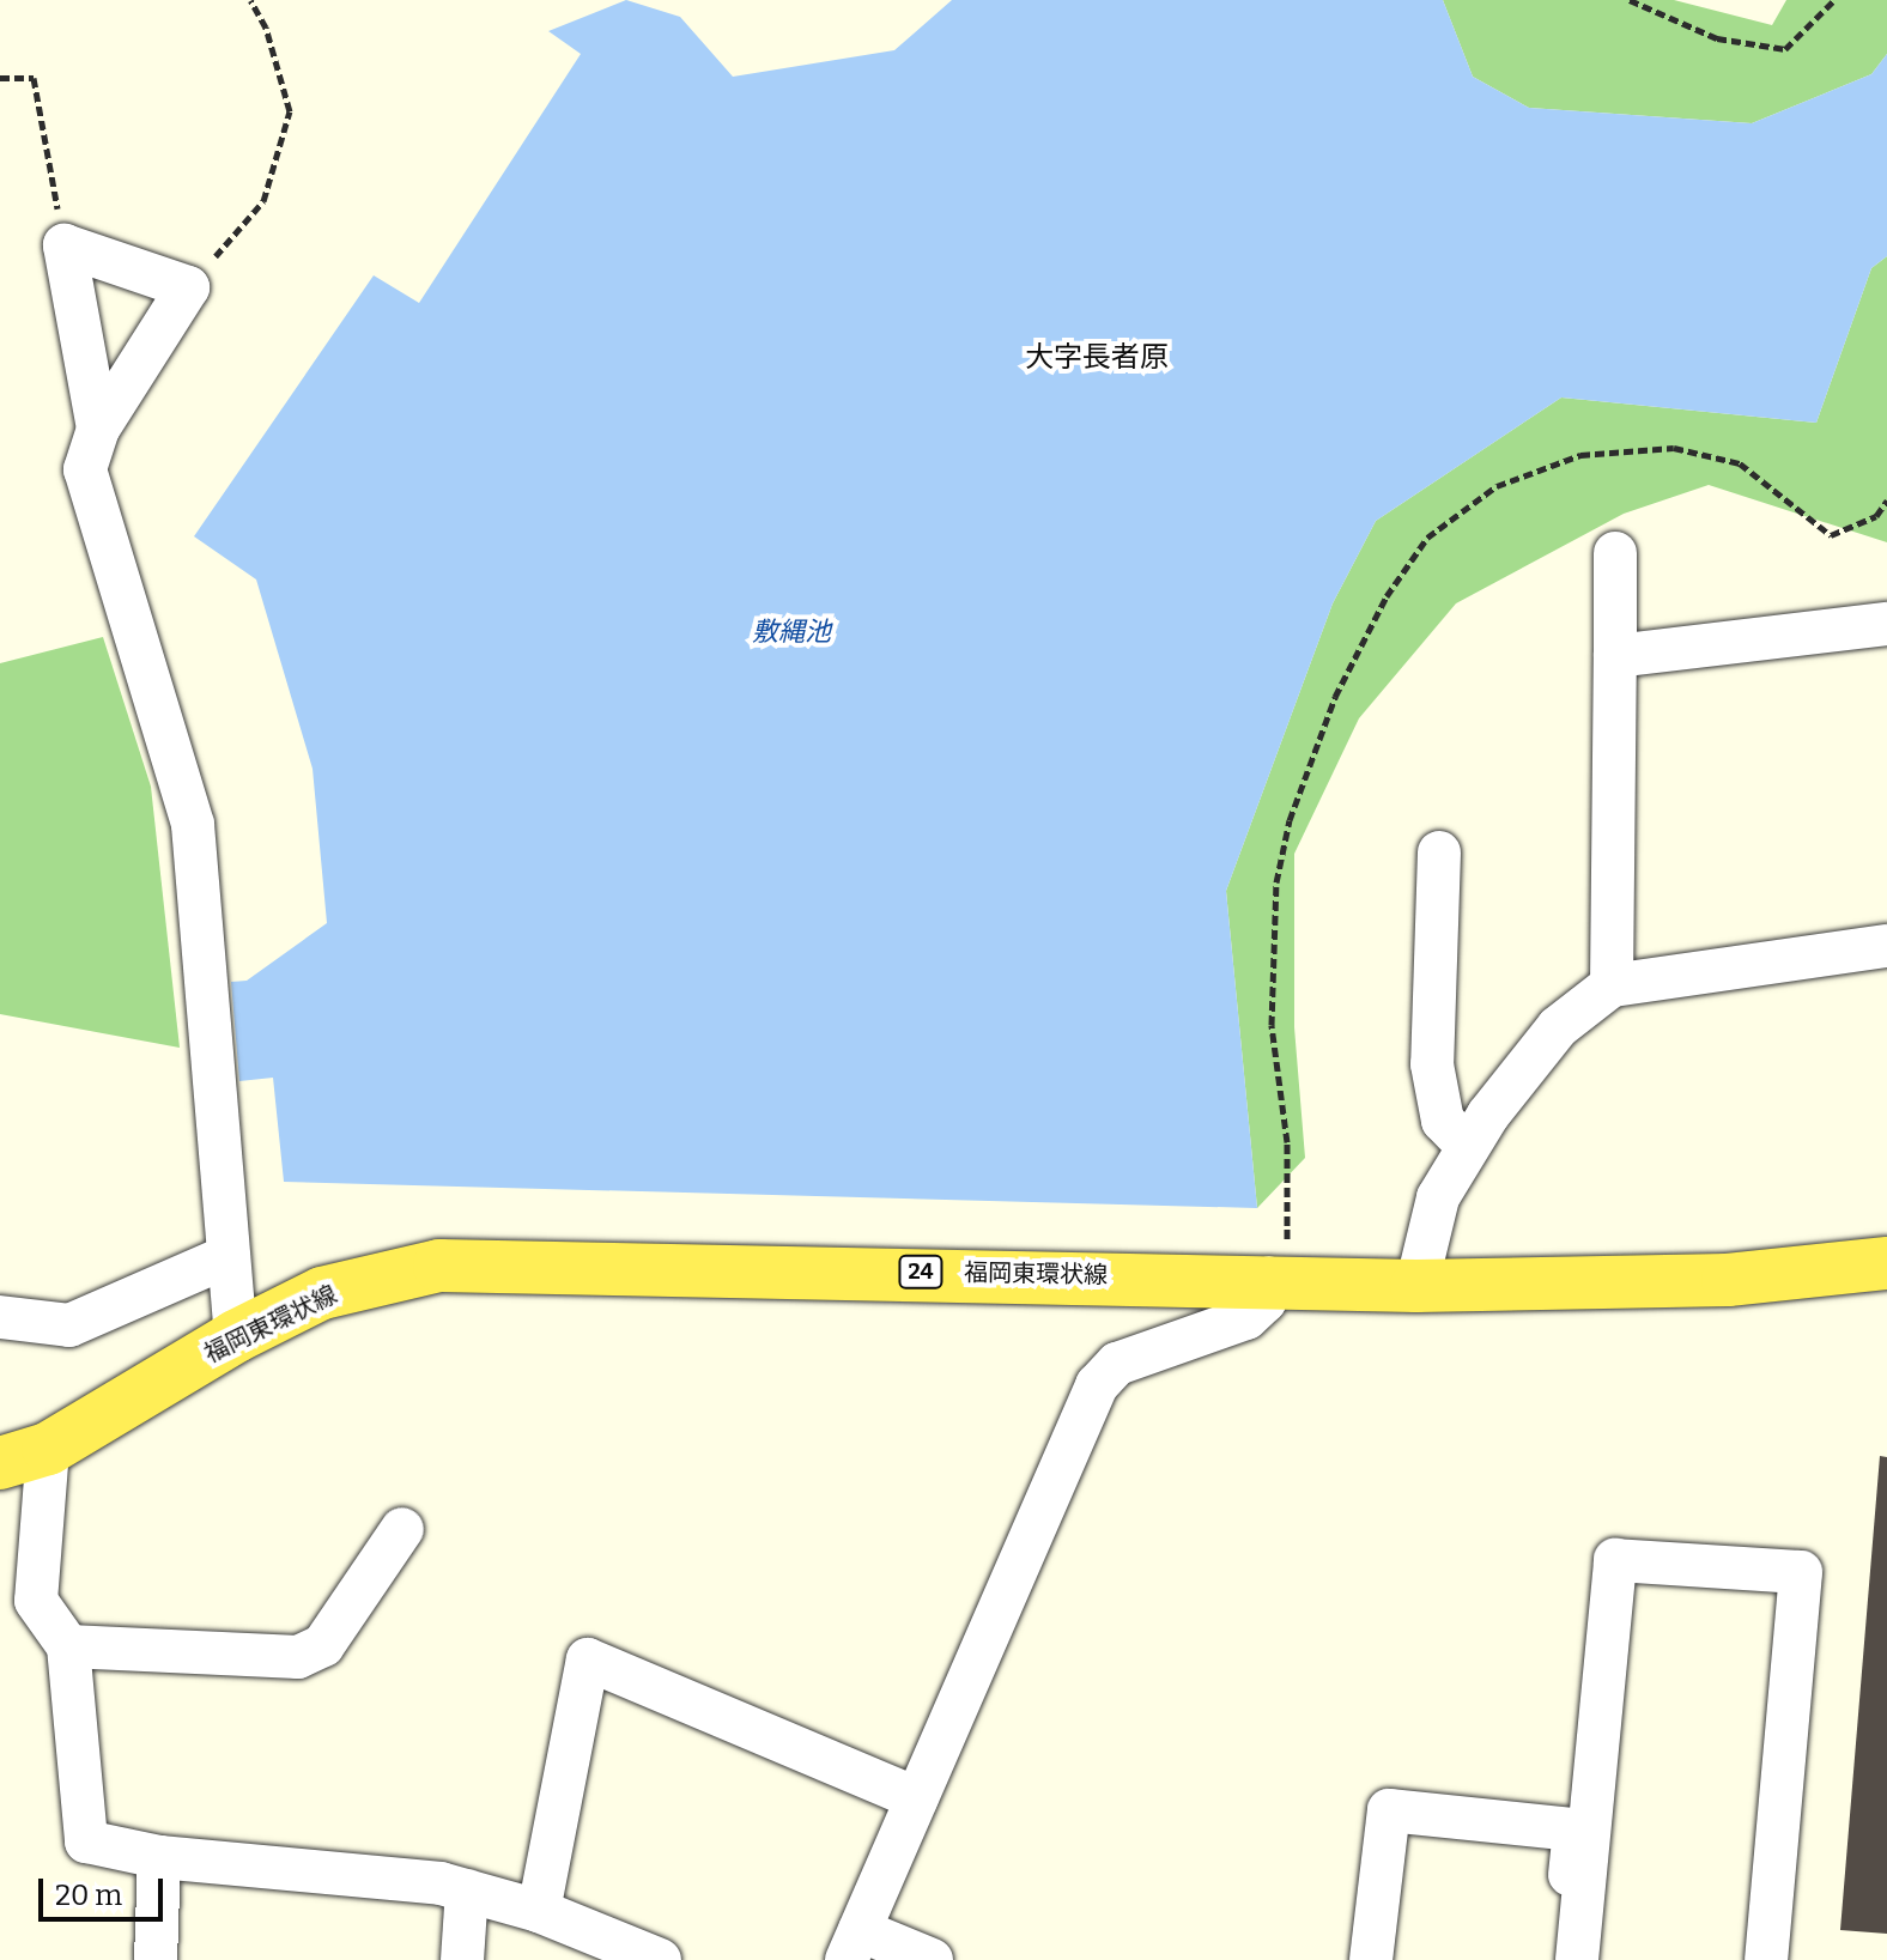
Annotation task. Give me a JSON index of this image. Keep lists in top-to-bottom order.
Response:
{
  "streets": {
    "main road": ["24", "福岡東環状線"]
  },
  "districts": ["大字長者原"],
  "water": ["敷縄池"],
  "scale_bar": "20 m"
}
